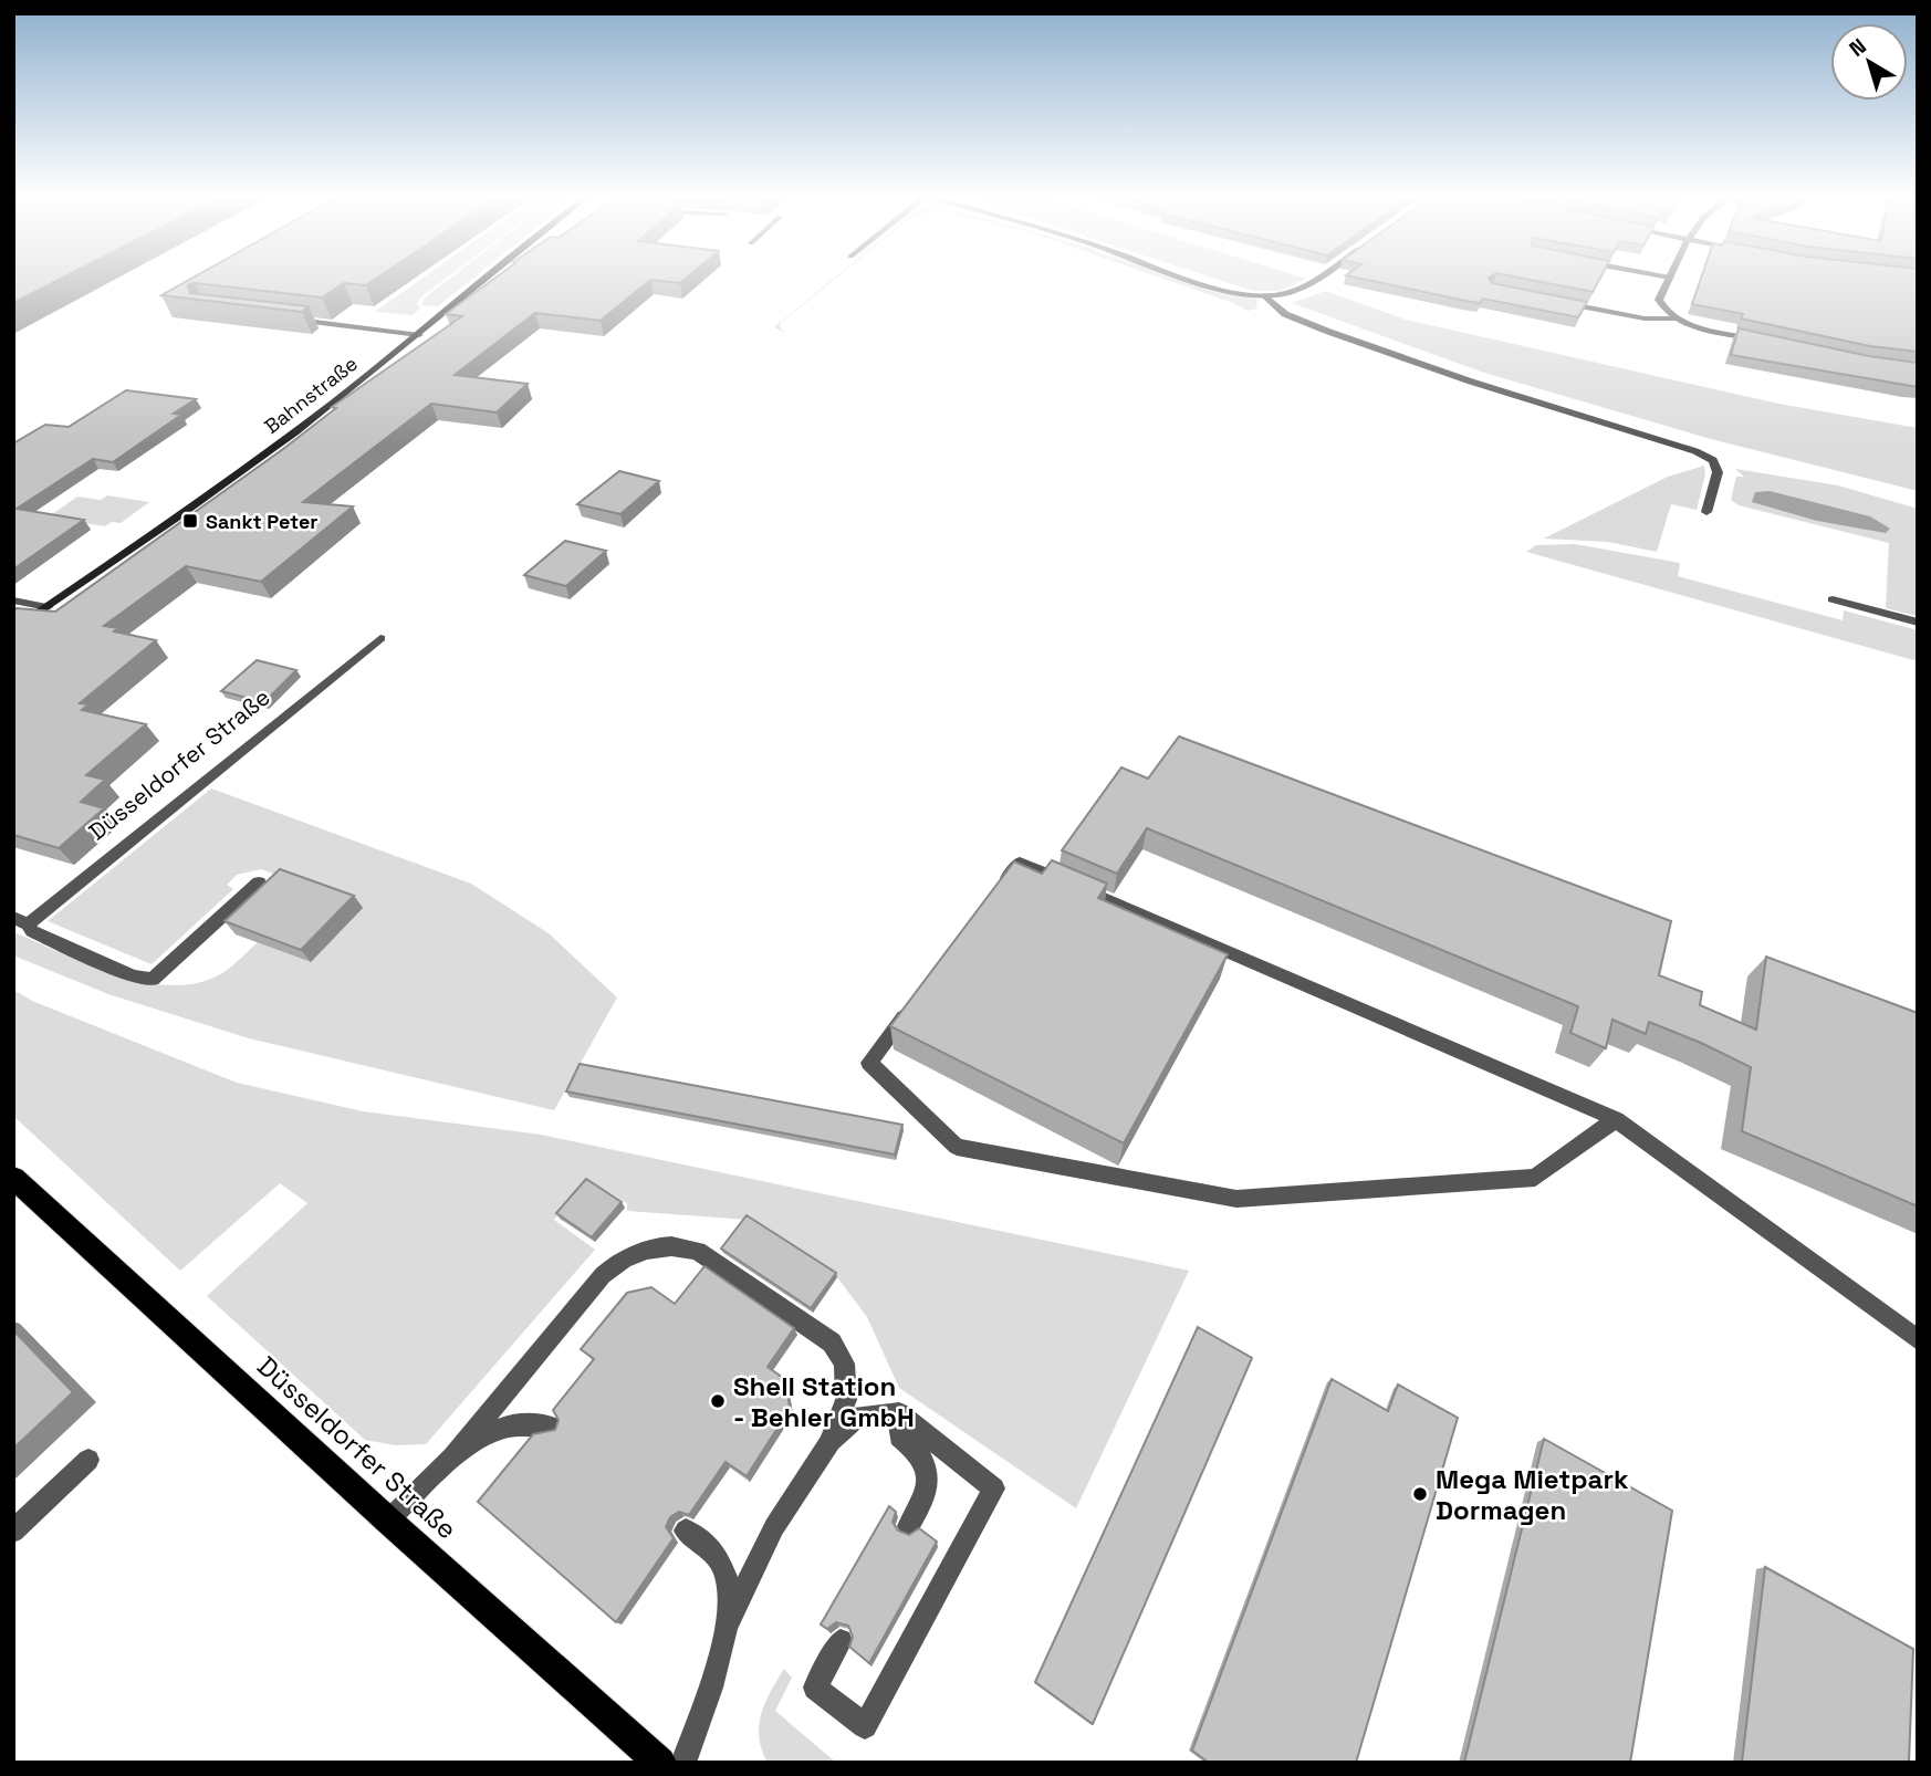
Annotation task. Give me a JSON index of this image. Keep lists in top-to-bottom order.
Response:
{
  "streets": {
    "main road": ["Düsseldorfer Straße"],
    "street": ["Bahnstraße"]
  },
  "places": {
    "transit": ["Sankt Peter"],
    "other": ["Shell Station - Behler GmbH", "Mega Mietpark Dormagen"]
  },
  "north": "top left"
}
